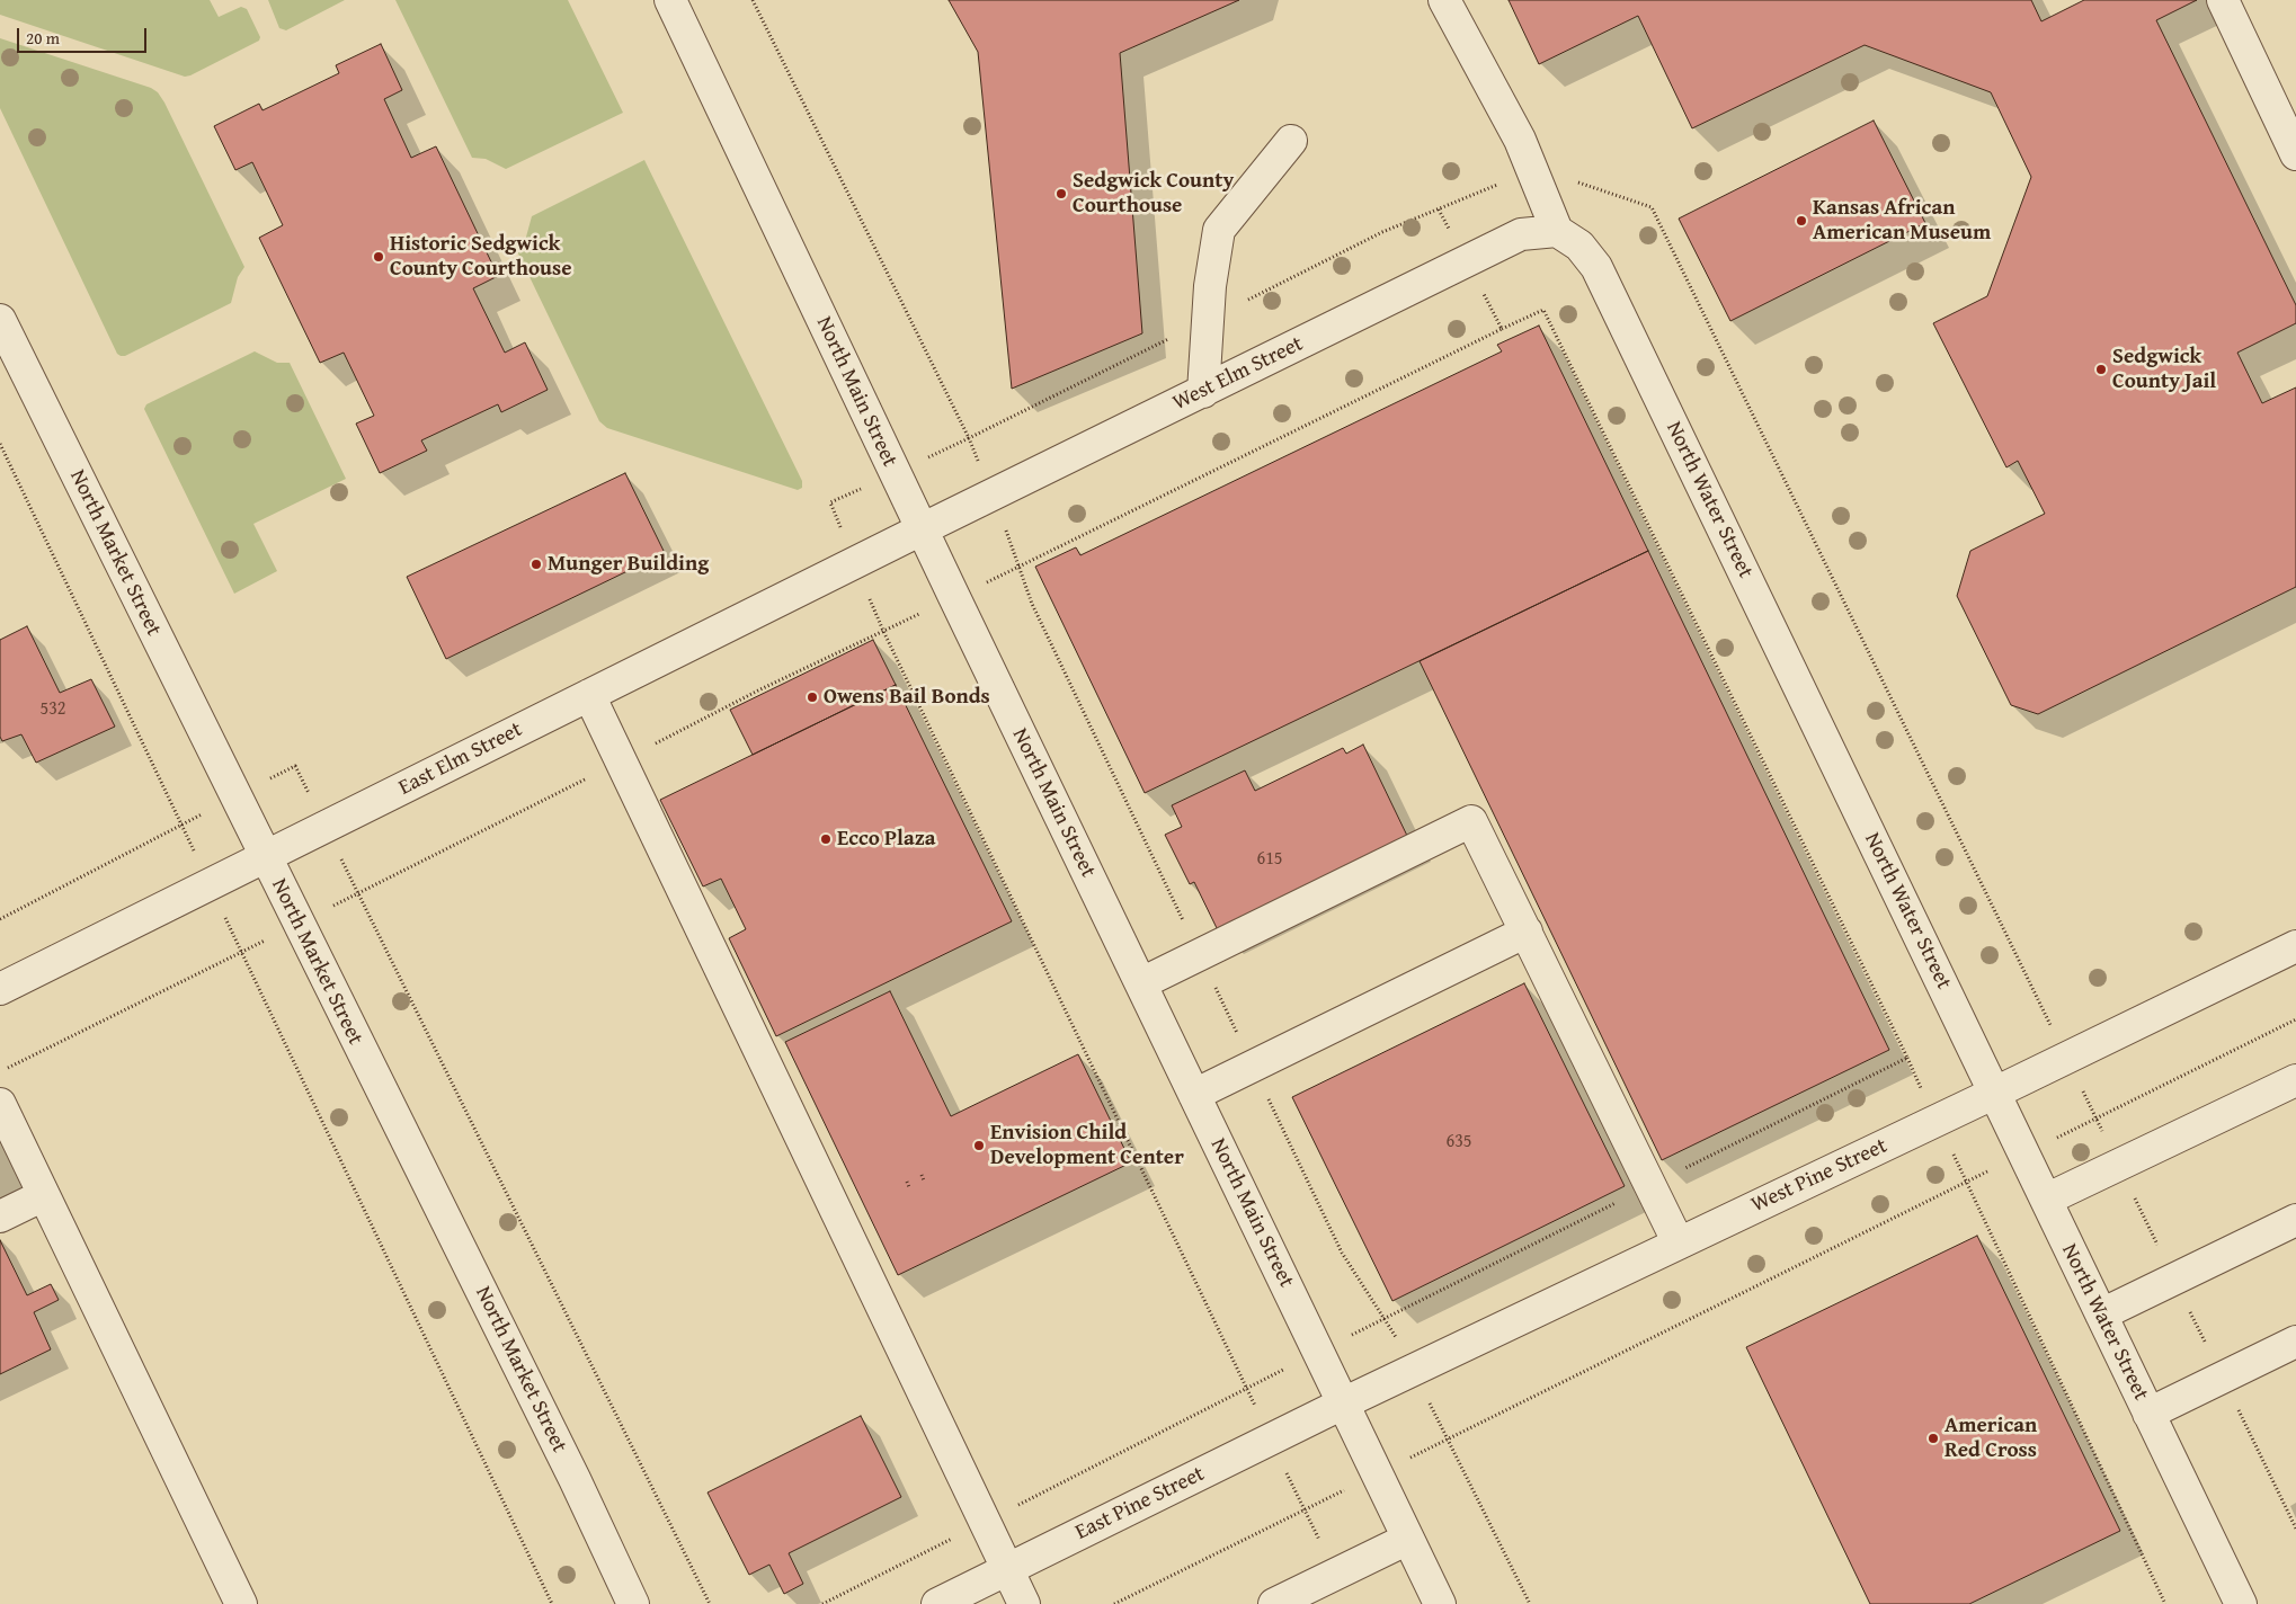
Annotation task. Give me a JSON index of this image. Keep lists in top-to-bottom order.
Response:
{
  "streets": {
    "street": [
      "West Elm Street",
      "North Main Street",
      "North Water Street",
      "North Market Street",
      "East Elm Street",
      "West Pine Street",
      "East Pine Street"
    ]
  },
  "crossings": [
    ["West Elm Street", "North Main Street"],
    ["West Elm Street", "North Water Street"],
    ["West Elm Street", "East Elm Street"],
    ["North Main Street", "East Elm Street"],
    ["North Main Street", "West Pine Street"],
    ["North Main Street", "East Pine Street"],
    ["North Water Street", "West Pine Street"],
    ["North Market Street", "East Elm Street"],
    ["West Pine Street", "East Pine Street"]
  ],
  "places": [
    "Sedgwick County Courthouse",
    "Kansas African American Museum",
    "Historic Sedgwick County Courthouse",
    "Sedgwick County Jail",
    "Munger Building",
    "Owens Bail Bonds",
    "Ecco Plaza",
    "Envision Child Development Center",
    "American Red Cross"
  ],
  "house_numbers": ["532", "615", "635"],
  "scale_bar": "20 m"
}
